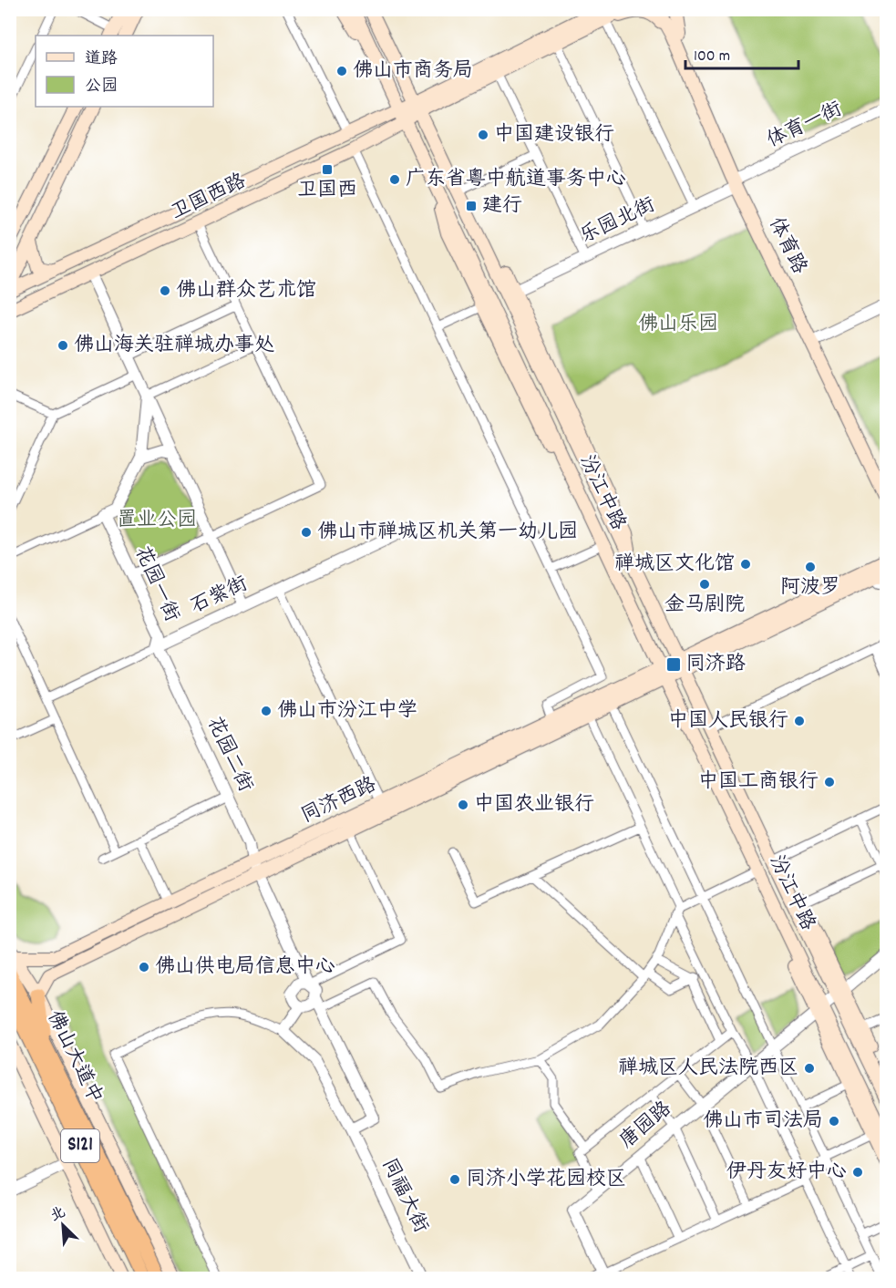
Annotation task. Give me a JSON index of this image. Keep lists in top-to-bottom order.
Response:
{
  "streets": {
    "highway": ["佛山大道中", "S121"],
    "main road": [
      "卫国西路",
      "体育路",
      "汾江中路",
      "同济西路"
    ],
    "street": [
      "体育一街",
      "乐园北街",
      "花园一街",
      "石紫街",
      "花园二街",
      "唐园路",
      "同福大街"
    ]
  },
  "crossings": [
    ["体育一街", "乐园北街"],
    ["体育一街", "体育路"],
    ["卫国西路", "汾江中路"],
    ["乐园北街", "体育路"],
    ["汾江中路", "同济西路"],
    ["汾江中路", "唐园路"],
    ["花园一街", "石紫街"],
    ["花园一街", "花园二街"],
    ["石紫街", "花园二街"],
    ["花园二街", "同济西路"]
  ],
  "parks": ["佛山乐园", "置业公园"],
  "places": {
    "other": [
      "佛山市商务局",
      "中国建设银行",
      "广东省粤中航道事务中心",
      "佛山群众艺术馆",
      "佛山海关驻禅城办事处",
      "佛山市禅城区机关第一幼儿园",
      "禅城区文化馆",
      "阿波罗",
      "金马剧院",
      "佛山市汾江中学",
      "中国人民银行",
      "中国工商银行",
      "中国农业银行",
      "佛山供电局信息中心",
      "禅城区人民法院西区",
      "佛山市司法局",
      "伊丹友好中心",
      "同济小学花园校区"
    ],
    "transit": ["卫国西", "建行", "同济路"]
  },
  "legend": ["道路", "公园"],
  "scale_bar": "100 m",
  "north": "top left"
}
